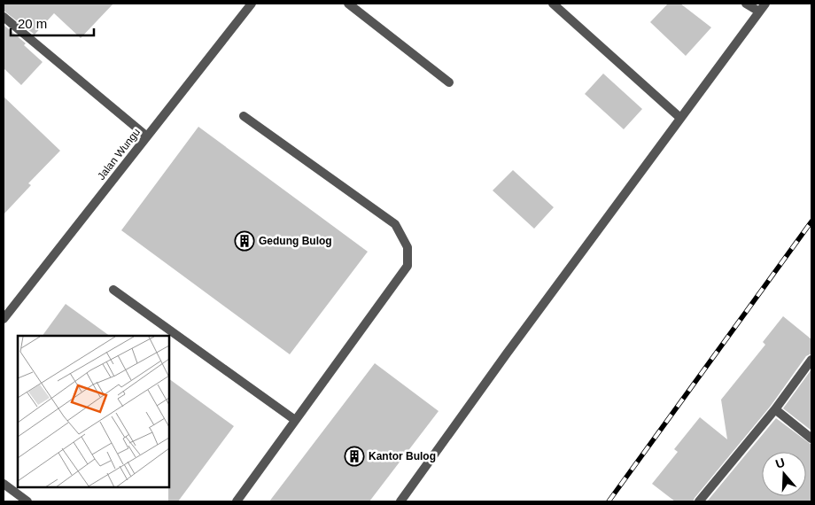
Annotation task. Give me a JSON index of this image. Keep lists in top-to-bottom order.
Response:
{
  "streets": {
    "street": ["Jalan Wungu"]
  },
  "places": {
    "building": ["Gedung Bulog", "Kantor Bulog"]
  },
  "scale_bar": "20 m",
  "north": "top"
}
